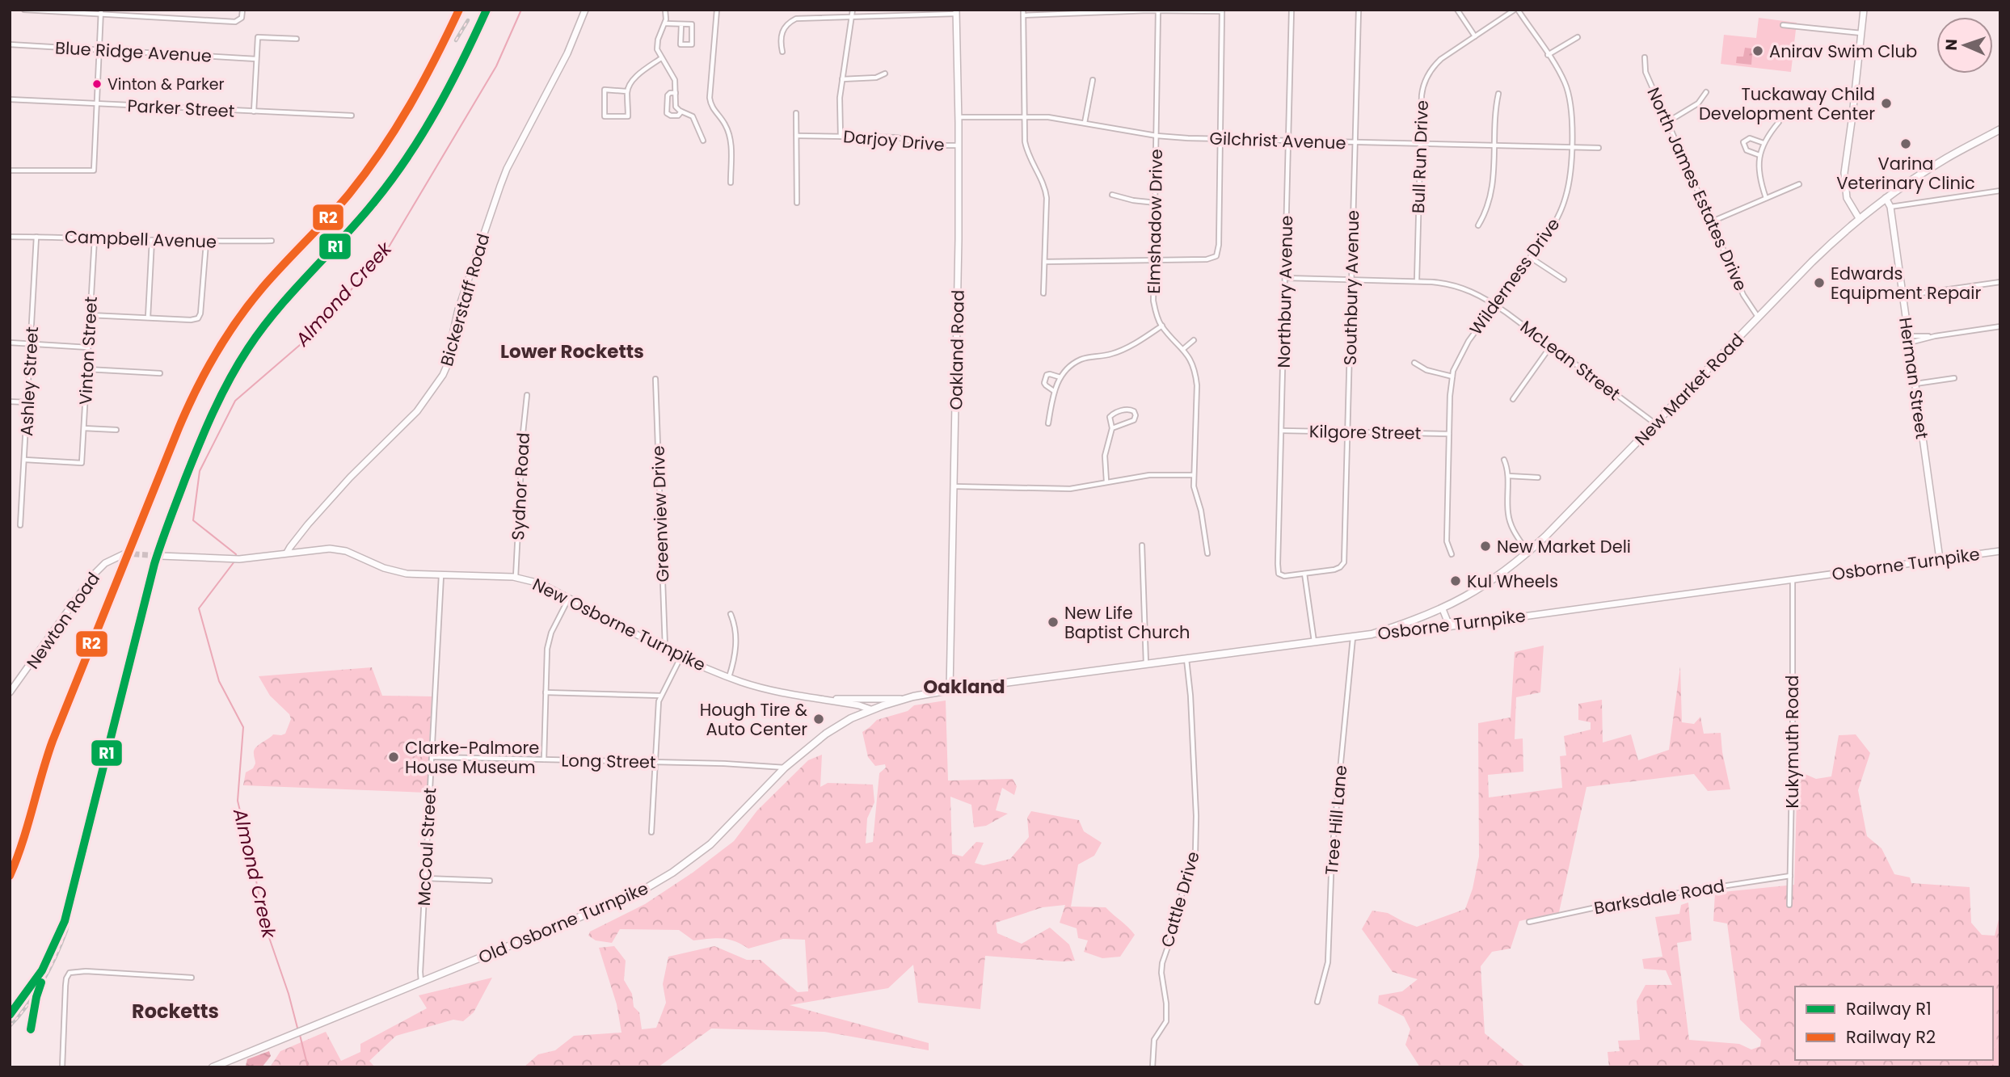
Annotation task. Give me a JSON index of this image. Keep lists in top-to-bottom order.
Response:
{
  "streets": {
    "main road": ["New Market Road", "Osborne Turnpike", "Old Osborne Turnpike"],
    "street": [
      "Blue Ridge Avenue",
      "Parker Street",
      "Darjoy Drive",
      "Gilchrist Avenue",
      "Bull Run Drive",
      "North James Estates Drive",
      "Elmshadow Drive",
      "Campbell Avenue",
      "Wilderness Drive",
      "Southbury Avenue",
      "Northbury Avenue",
      "Bickerstaff Road",
      "Oakland Road",
      "Vinton Street",
      "McLean Street",
      "Herman Street",
      "Ashley Street",
      "Kilgore Street",
      "Sydnor Road",
      "Greenview Drive",
      "Newton Road",
      "New Osborne Turnpike",
      "Kukymuth Road",
      "Long Street",
      "Tree Hill Lane",
      "McCoul Street",
      "Barksdale Road",
      "Cattle Drive"
    ]
  },
  "crossings": [
    ["Darjoy Drive", "Oakland Road"],
    ["Gilchrist Avenue", "Bull Run Drive"],
    ["Gilchrist Avenue", "Elmshadow Drive"],
    ["Gilchrist Avenue", "Wilderness Drive"],
    ["Gilchrist Avenue", "Southbury Avenue"],
    ["Gilchrist Avenue", "Northbury Avenue"],
    ["Gilchrist Avenue", "Oakland Road"],
    ["Bull Run Drive", "Wilderness Drive"],
    ["Bull Run Drive", "McLean Street"],
    ["North James Estates Drive", "New Market Road"],
    ["Campbell Avenue", "Vinton Street"],
    ["Campbell Avenue", "Ashley Street"],
    ["Wilderness Drive", "McLean Street"],
    ["Wilderness Drive", "Kilgore Street"],
    ["Southbury Avenue", "Northbury Avenue"],
    ["Southbury Avenue", "McLean Street"],
    ["Southbury Avenue", "Kilgore Street"],
    ["Northbury Avenue", "McLean Street"],
    ["Northbury Avenue", "Kilgore Street"],
    ["Bickerstaff Road", "New Osborne Turnpike"],
    ["Oakland Road", "Osborne Turnpike"],
    ["Vinton Street", "Ashley Street"],
    ["McLean Street", "New Market Road"],
    ["Herman Street", "New Market Road"],
    ["Herman Street", "Osborne Turnpike"],
    ["New Market Road", "Osborne Turnpike"],
    ["Sydnor Road", "New Osborne Turnpike"],
    ["Greenview Drive", "New Osborne Turnpike"],
    ["Osborne Turnpike", "New Osborne Turnpike"],
    ["Osborne Turnpike", "Kukymuth Road"],
    ["Osborne Turnpike", "Tree Hill Lane"],
    ["Osborne Turnpike", "Cattle Drive"],
    ["Osborne Turnpike", "Old Osborne Turnpike"],
    ["New Osborne Turnpike", "McCoul Street"],
    ["New Osborne Turnpike", "Old Osborne Turnpike"],
    ["Kukymuth Road", "Barksdale Road"],
    ["Long Street", "McCoul Street"],
    ["Long Street", "Old Osborne Turnpike"],
    ["McCoul Street", "Old Osborne Turnpike"]
  ],
  "districts": ["Lower Rocketts", "Oakland", "Rocketts"],
  "water": ["Almond Creek"],
  "places": [
    "Anirav Swim Club",
    "Vinton & Parker",
    "Tuckaway Child Development Center",
    "Varina Veterinary Clinic",
    "Edwards Equipment Repair",
    "New Market Deli",
    "Kul Wheels",
    "New Life Baptist Church",
    "Hough Tire & Auto Center",
    "Clarke-Palmore House Museum"
  ],
  "lines": ["rail line R1", "rail line R2"],
  "legend": ["Railway R1", "Railway R2"],
  "north": "left"
}
